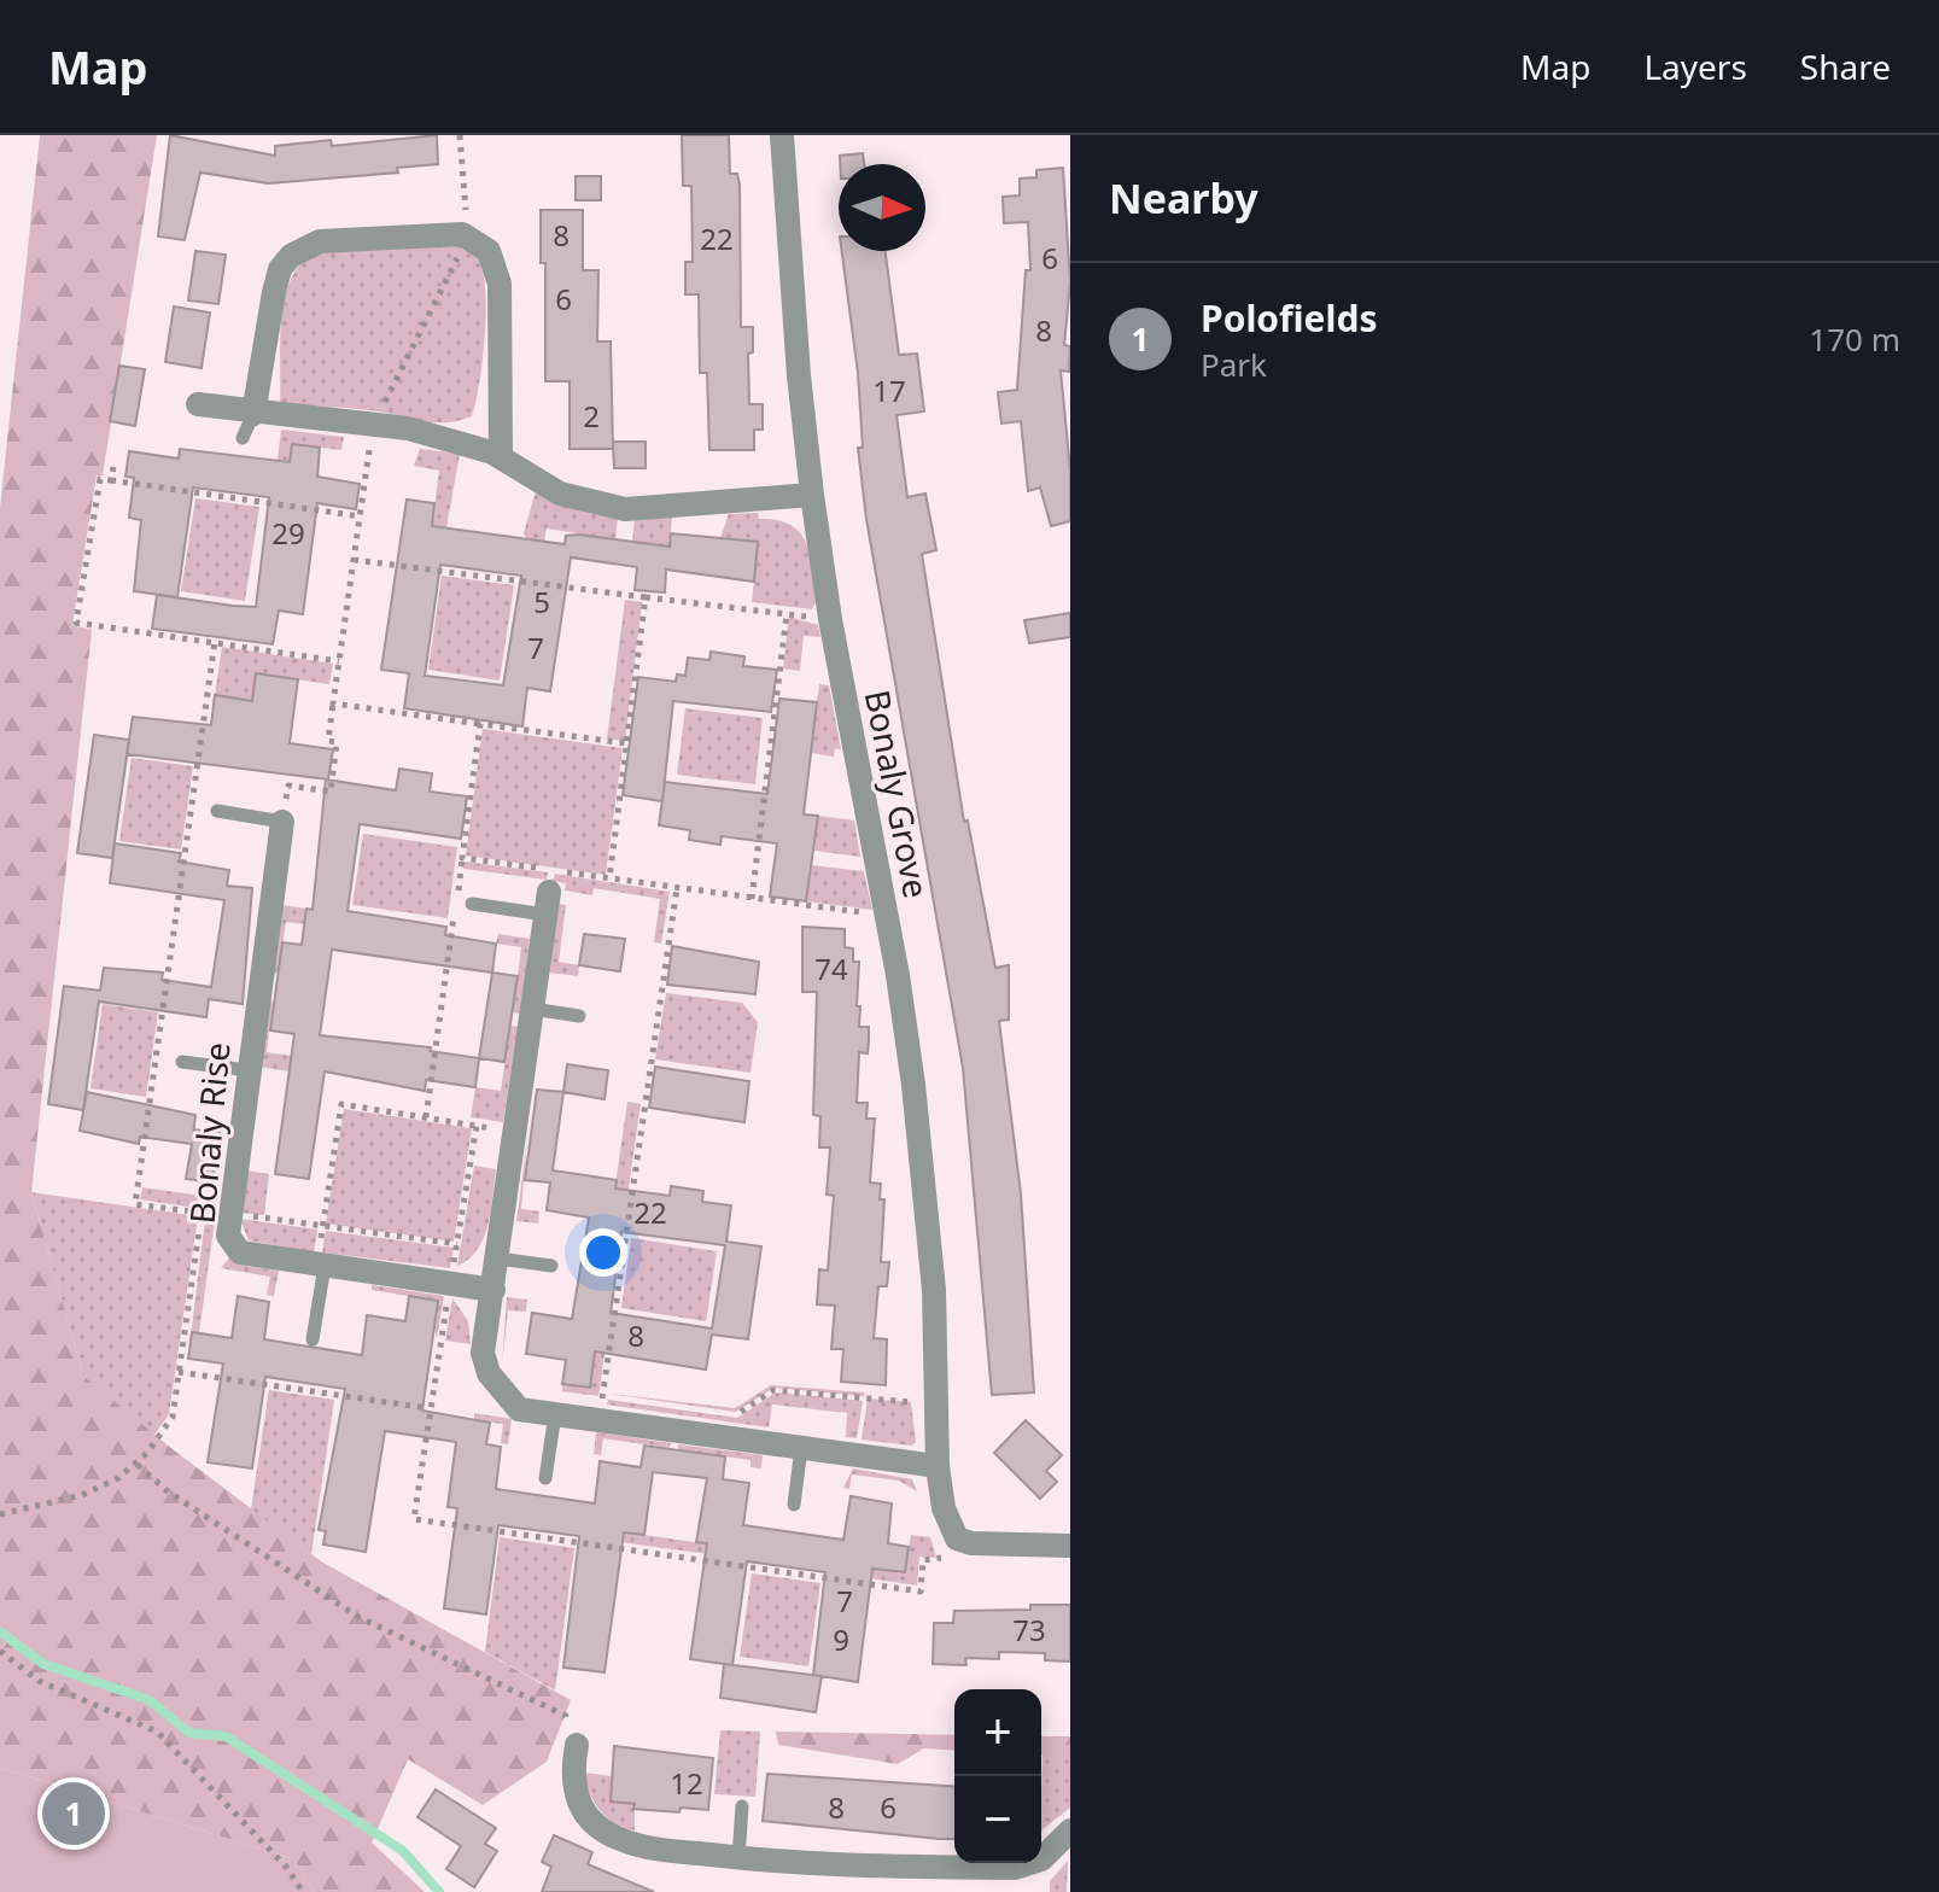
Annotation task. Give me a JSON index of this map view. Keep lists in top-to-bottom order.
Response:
{
  "streets": {
    "street": ["Bonaly Grove", "Bonaly Rise"]
  },
  "house_numbers": [
    "8",
    "22",
    "6",
    "6",
    "8",
    "17",
    "2",
    "29",
    "5",
    "7",
    "74",
    "22",
    "8",
    "7",
    "73",
    "9",
    "12",
    "8",
    "6"
  ],
  "north": "right",
  "page": {
    "header": "Map",
    "nav": ["Map", "Layers", "Share"],
    "heading": "Nearby",
    "list": [
      {
        "mark": "1",
        "name": "Polofields",
        "note": "Park",
        "value": "170 m"
      }
    ],
    "map_buttons": ["+", "−"],
    "pins": "1"
  }
}
